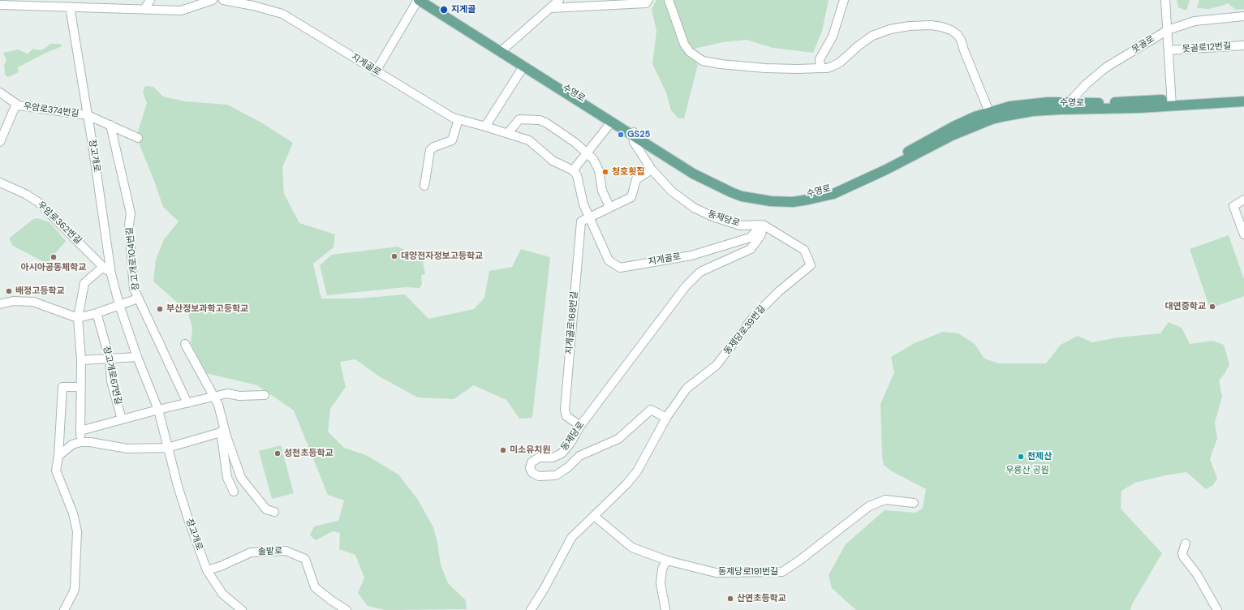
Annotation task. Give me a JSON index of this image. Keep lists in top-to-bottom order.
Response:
{
  "streets": {
    "main road": ["수영로"],
    "street": [
      "못골로",
      "못골로12번길",
      "지게골로",
      "우암로374번길",
      "장고개로",
      "동제당로",
      "우암로362번길",
      "장고개로104번길",
      "지게골로168번길",
      "동제당로39번길",
      "장고개로67번길",
      "솔밭로",
      "동제당로191번길"
    ]
  },
  "crossings": [
    ["못골로", "수영로"],
    ["지게골로", "수영로"],
    ["지게골로", "동제당로"],
    ["지게골로", "지게골로168번길"],
    ["지게골로", "동제당로39번길"],
    ["수영로", "동제당로"],
    ["우암로374번길", "장고개로"],
    ["장고개로", "우암로362번길"],
    ["장고개로", "솔밭로"],
    ["동제당로", "지게골로168번길"],
    ["동제당로", "동제당로39번길"]
  ],
  "parks": ["우룡산 공원"],
  "places": [
    "지게골",
    "GS25",
    "청호횟집",
    "대양전자정보고등학교",
    "아시아공동체학교",
    "배정고등학교",
    "대연중학교",
    "부산정보과학고등학교",
    "미소유치원",
    "성천초등학교",
    "천제산",
    "산연초등학교"
  ]
}
